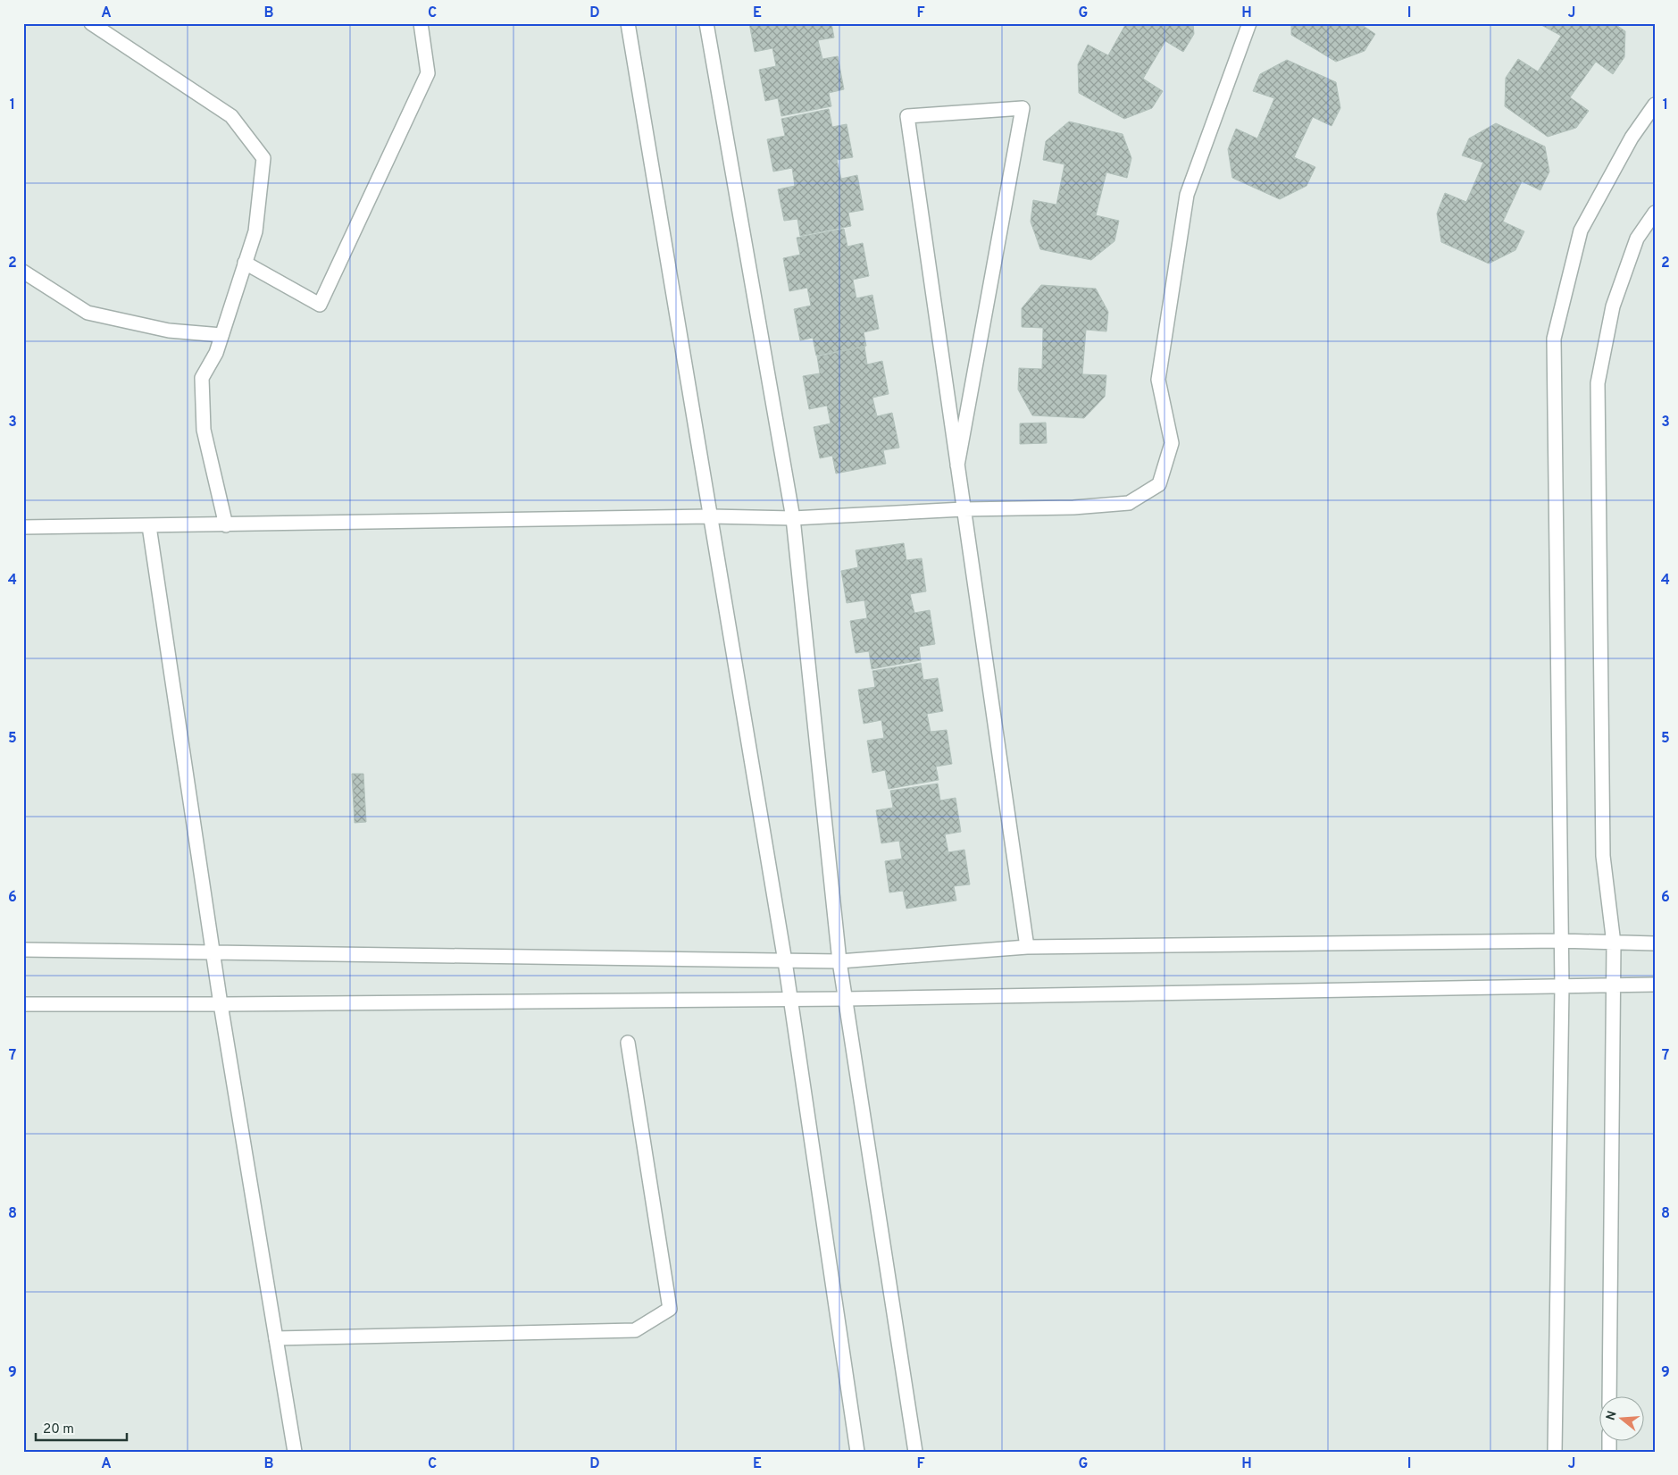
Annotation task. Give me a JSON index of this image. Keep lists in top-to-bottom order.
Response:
{
  "scale_bar": "20 m",
  "north": "left",
  "grid": {
    "columns": [
      "A",
      "B",
      "C",
      "D",
      "E",
      "F",
      "G",
      "H",
      "I",
      "J"
    ],
    "rows": [
      "1",
      "2",
      "3",
      "4",
      "5",
      "6",
      "7",
      "8",
      "9"
    ]
  }
}
